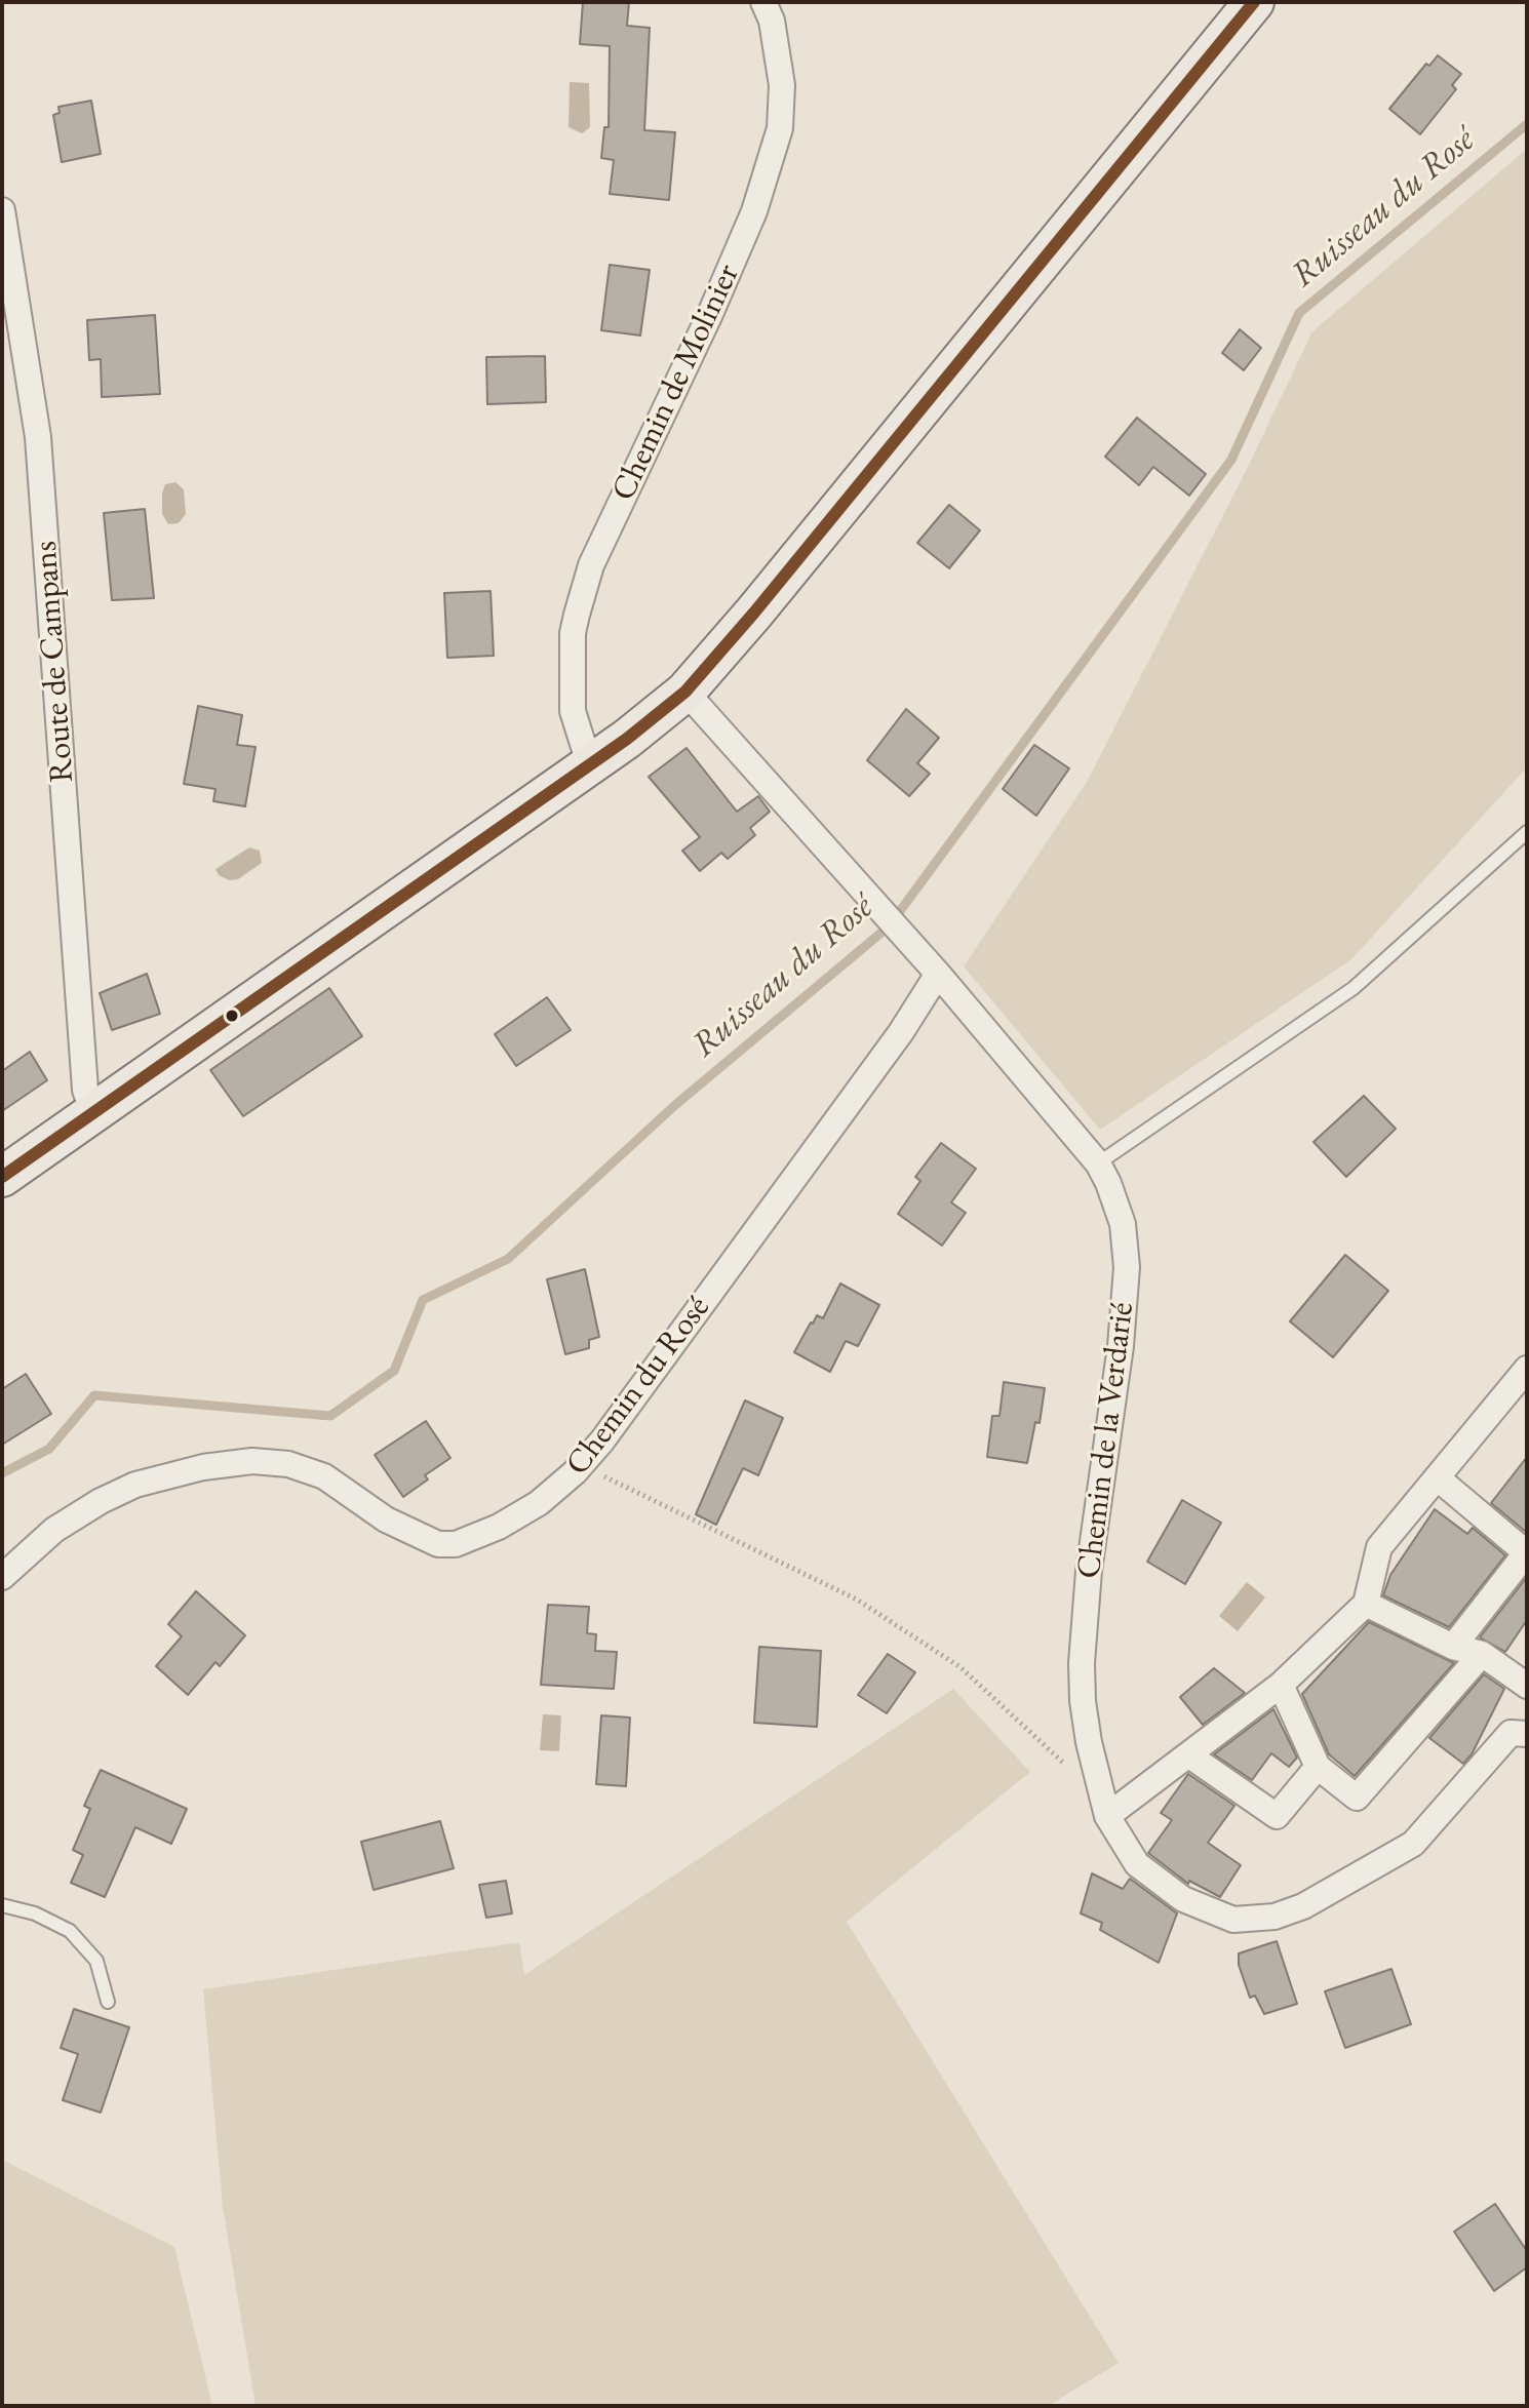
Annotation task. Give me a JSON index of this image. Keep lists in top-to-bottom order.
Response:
{
  "streets": {
    "street": [
      "Chemin de Molinier",
      "Route de Campans",
      "Chemin du Rosé",
      "Chemin de la Verdarié"
    ]
  },
  "crossings": [
    ["Chemin du Rosé", "Chemin de la Verdarié"]
  ],
  "water": ["Ruisseau du Rosé"]
}
